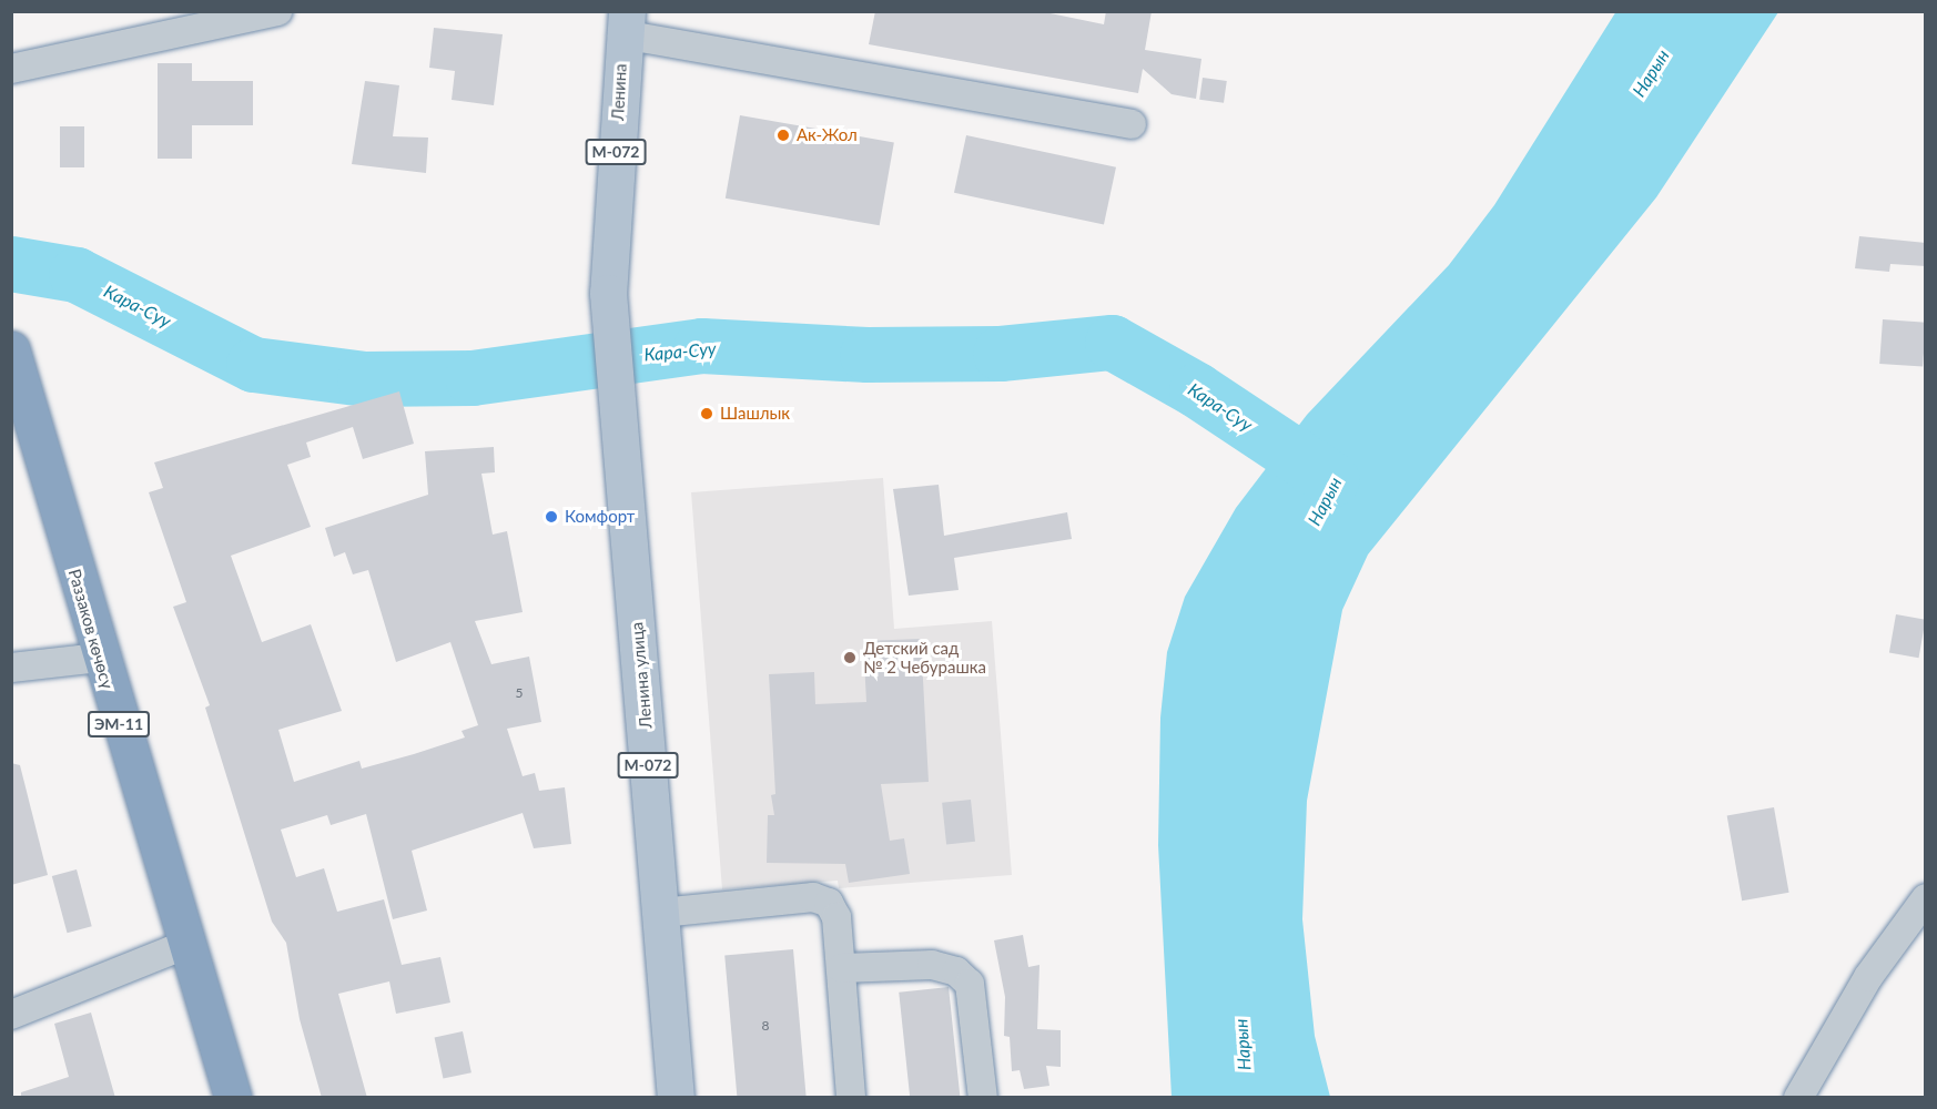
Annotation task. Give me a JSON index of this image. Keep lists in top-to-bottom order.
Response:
{
  "streets": {
    "highway": ["Раззаков көчөсү", "ЭМ-11"],
    "main road": ["Ленина", "М-072", "Ленина улица"]
  },
  "crossings": [
    ["Ленина", "Ленина улица"]
  ],
  "water": ["Нарын", "Кара-Суу"],
  "places": [
    "Ак-Жол",
    "Шашлык",
    "Комфорт",
    "Детский сад № 2 Чебурашка"
  ],
  "house_numbers": ["5", "8"]
}
